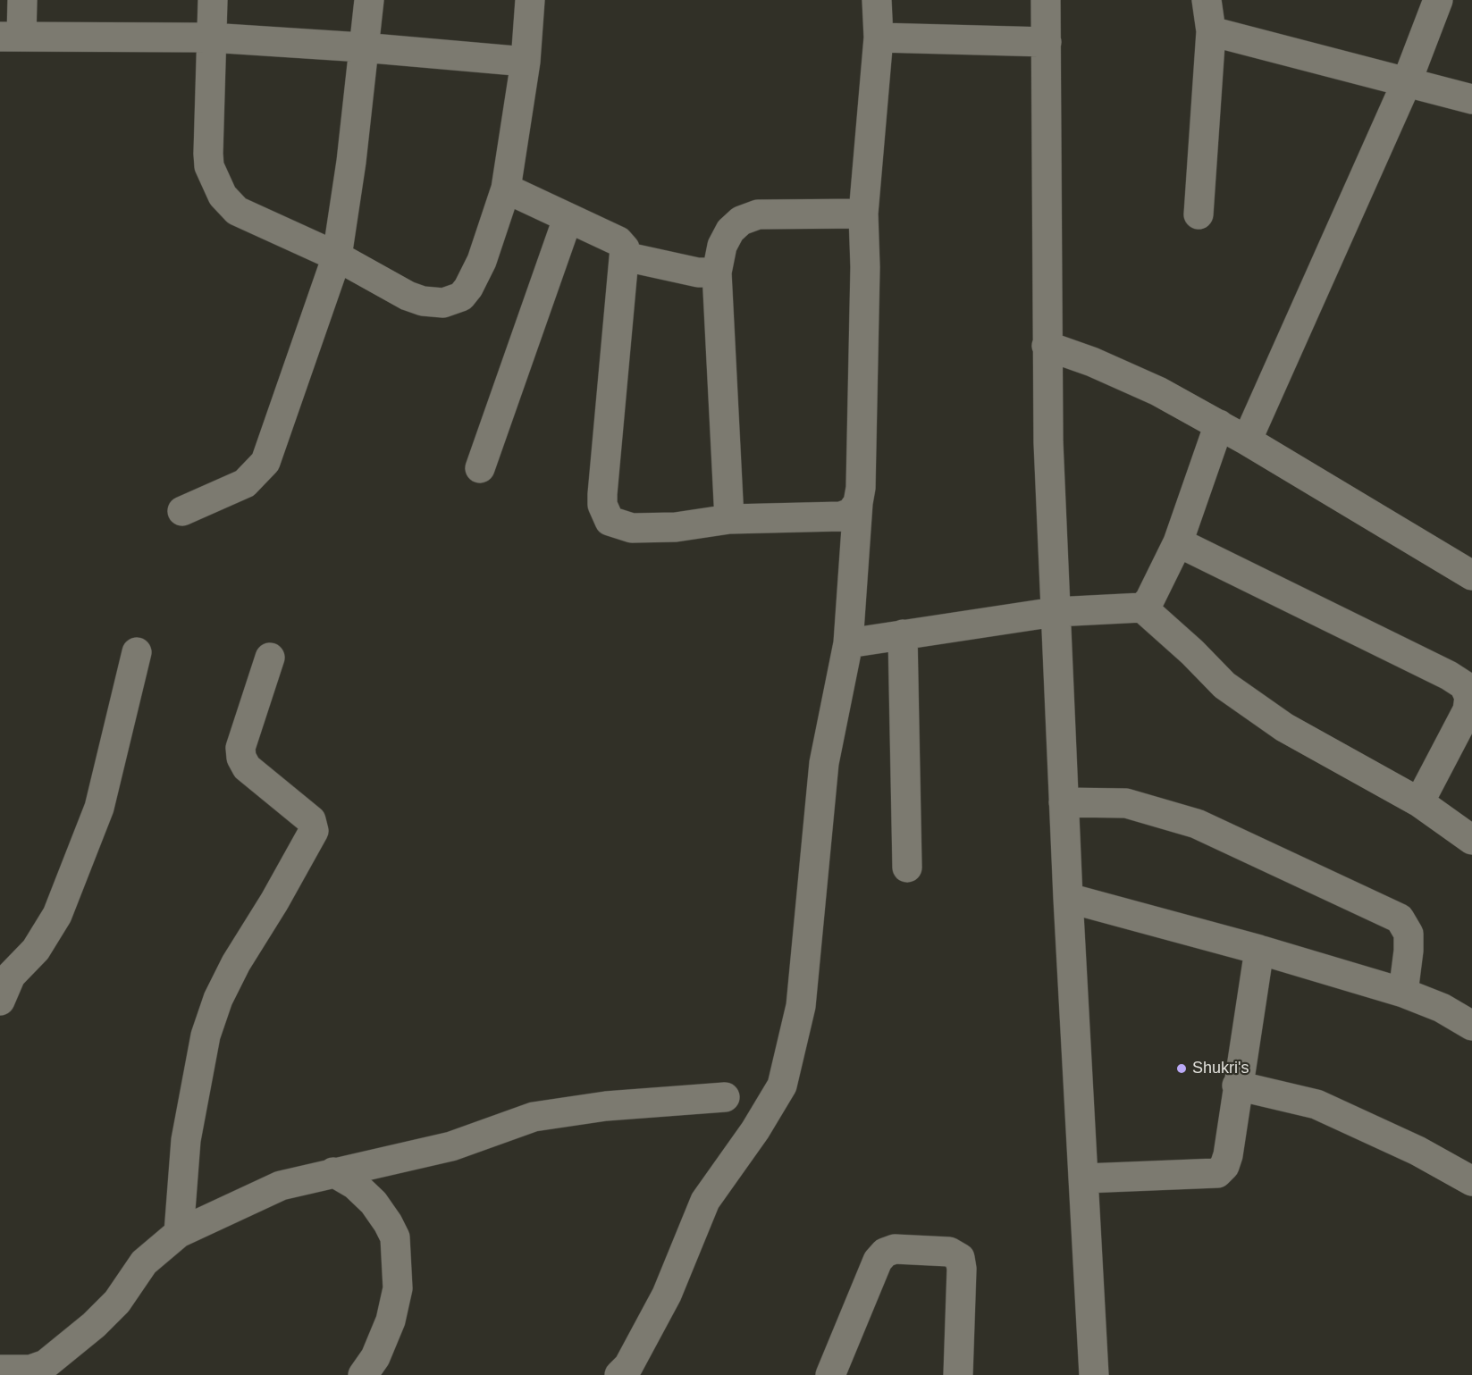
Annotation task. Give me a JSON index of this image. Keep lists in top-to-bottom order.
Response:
{
  "places": ["Shukri's"]
}
